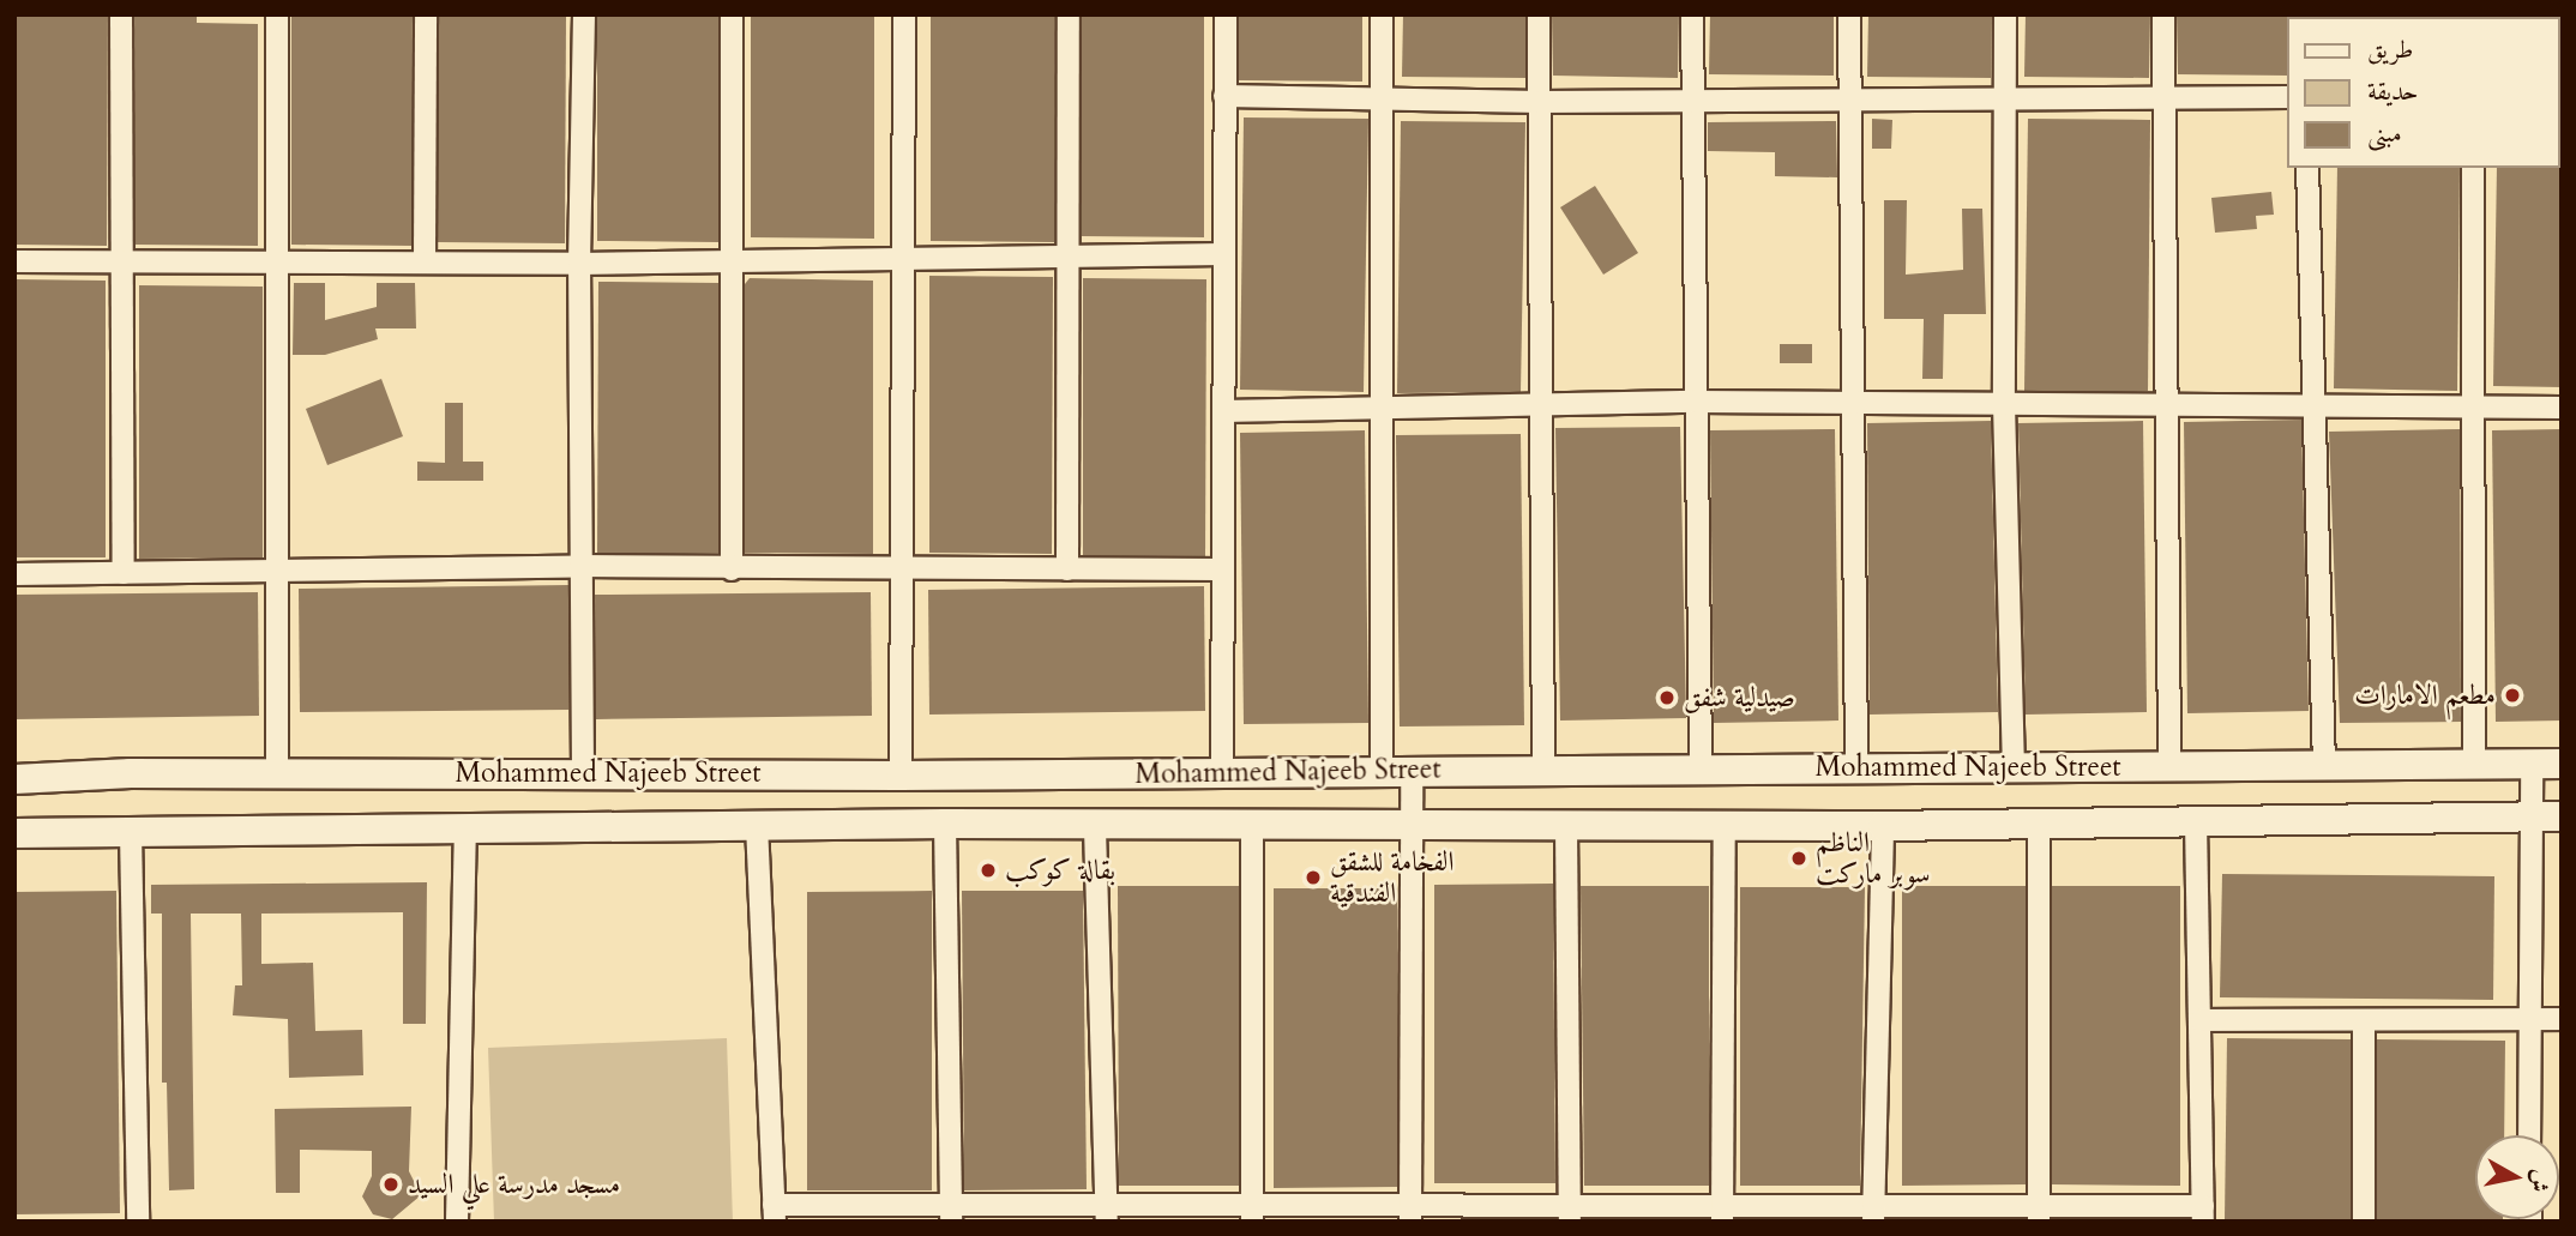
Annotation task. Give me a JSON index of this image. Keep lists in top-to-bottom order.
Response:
{
  "streets": {
    "main road": ["Mohammed Najeeb Street"]
  },
  "places": [
    "مطعم الامارات",
    "صيدلية شفق",
    "الناظم سوبر ماركت",
    "بقالة كوكب",
    "الفخامة للشقق الفندقية",
    "مسجد مدرسة علي السيد"
  ],
  "legend": ["طريق", "حديقة", "مبنى"],
  "north": "right"
}
